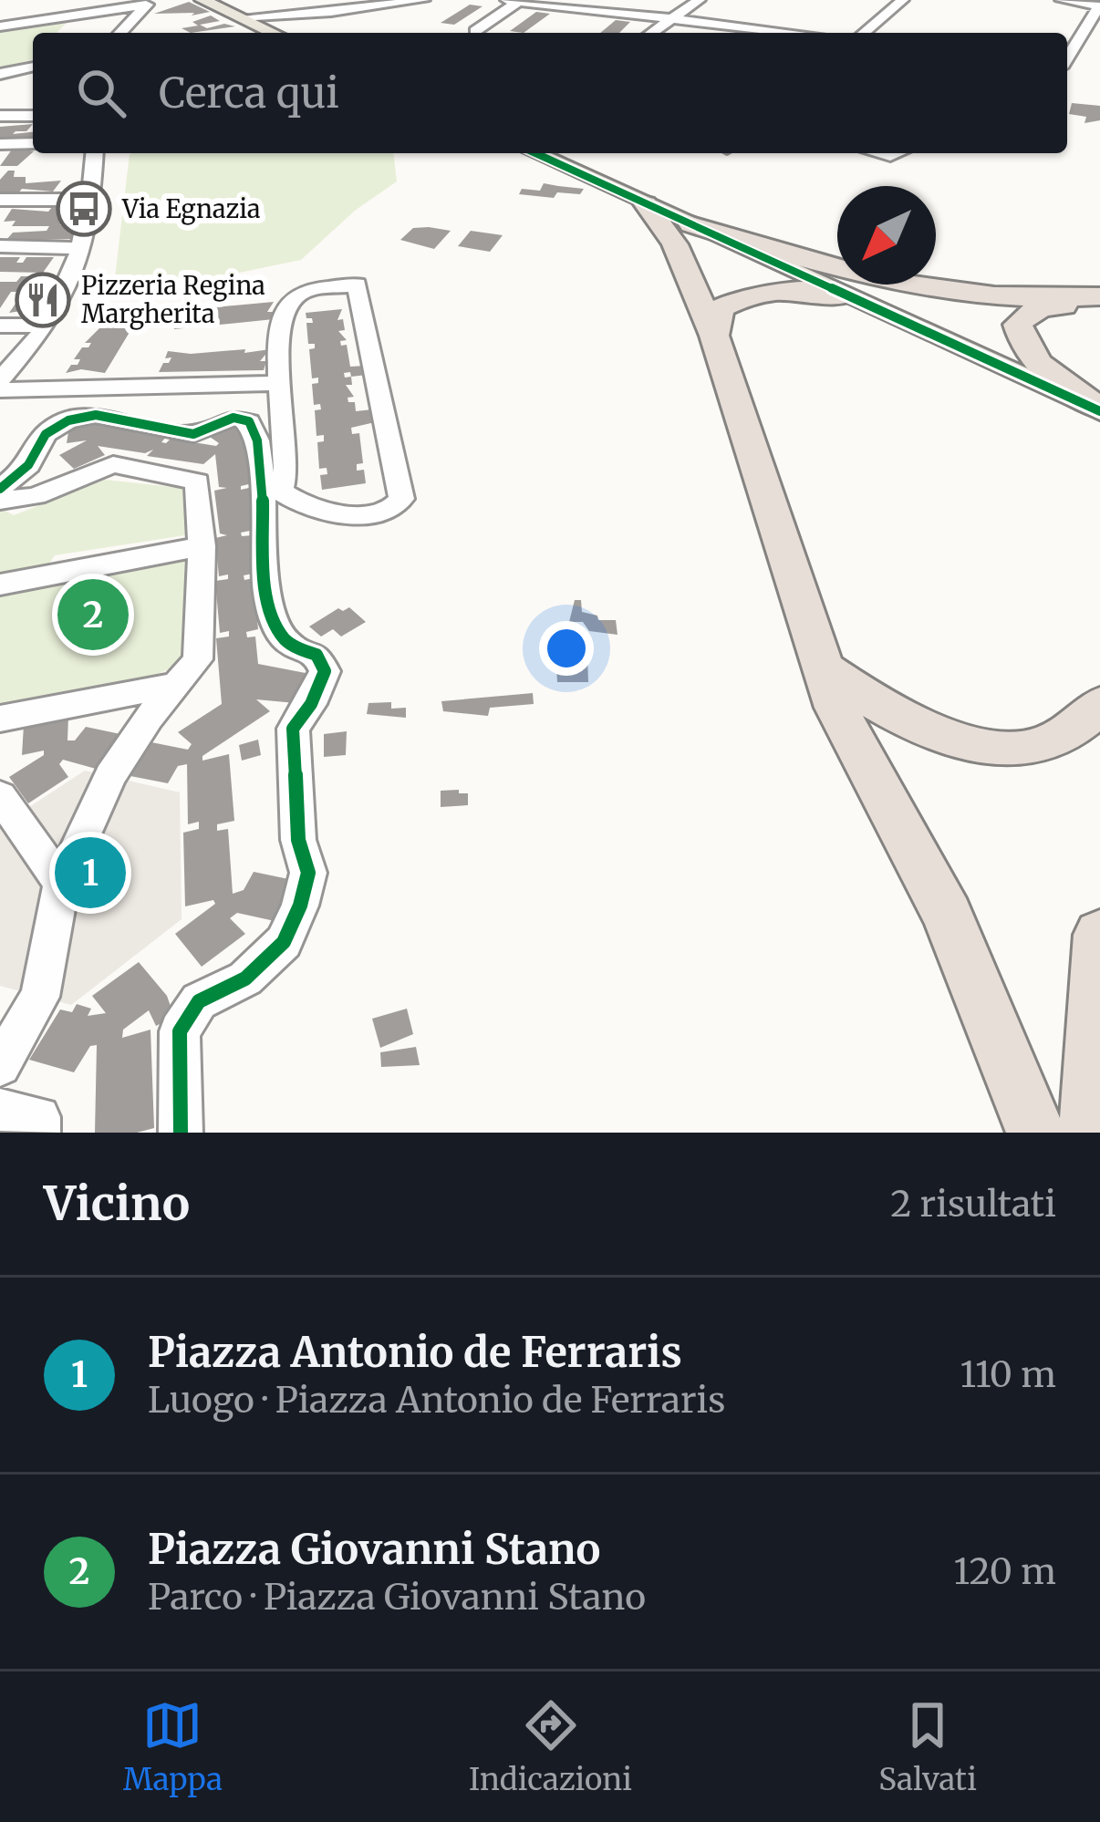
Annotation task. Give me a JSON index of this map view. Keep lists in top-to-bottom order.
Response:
{
  "places": {
    "bus stop": ["Via Egnazia"],
    "restaurant": ["Pizzeria Regina Margherita"]
  },
  "north": "bottom left",
  "page": {
    "search": "Cerca qui",
    "pins": ["2", "1"],
    "heading": ["Vicino", "2 risultati"],
    "list": [
      {
        "mark": "1",
        "name": "Piazza Antonio de Ferraris",
        "note": "Luogo · Piazza Antonio de Ferraris",
        "value": "110 m"
      },
      {
        "mark": "2",
        "name": "Piazza Giovanni Stano",
        "note": "Parco · Piazza Giovanni Stano",
        "value": "120 m"
      }
    ],
    "nav": ["Mappa", "Indicazioni", "Salvati"]
  }
}
